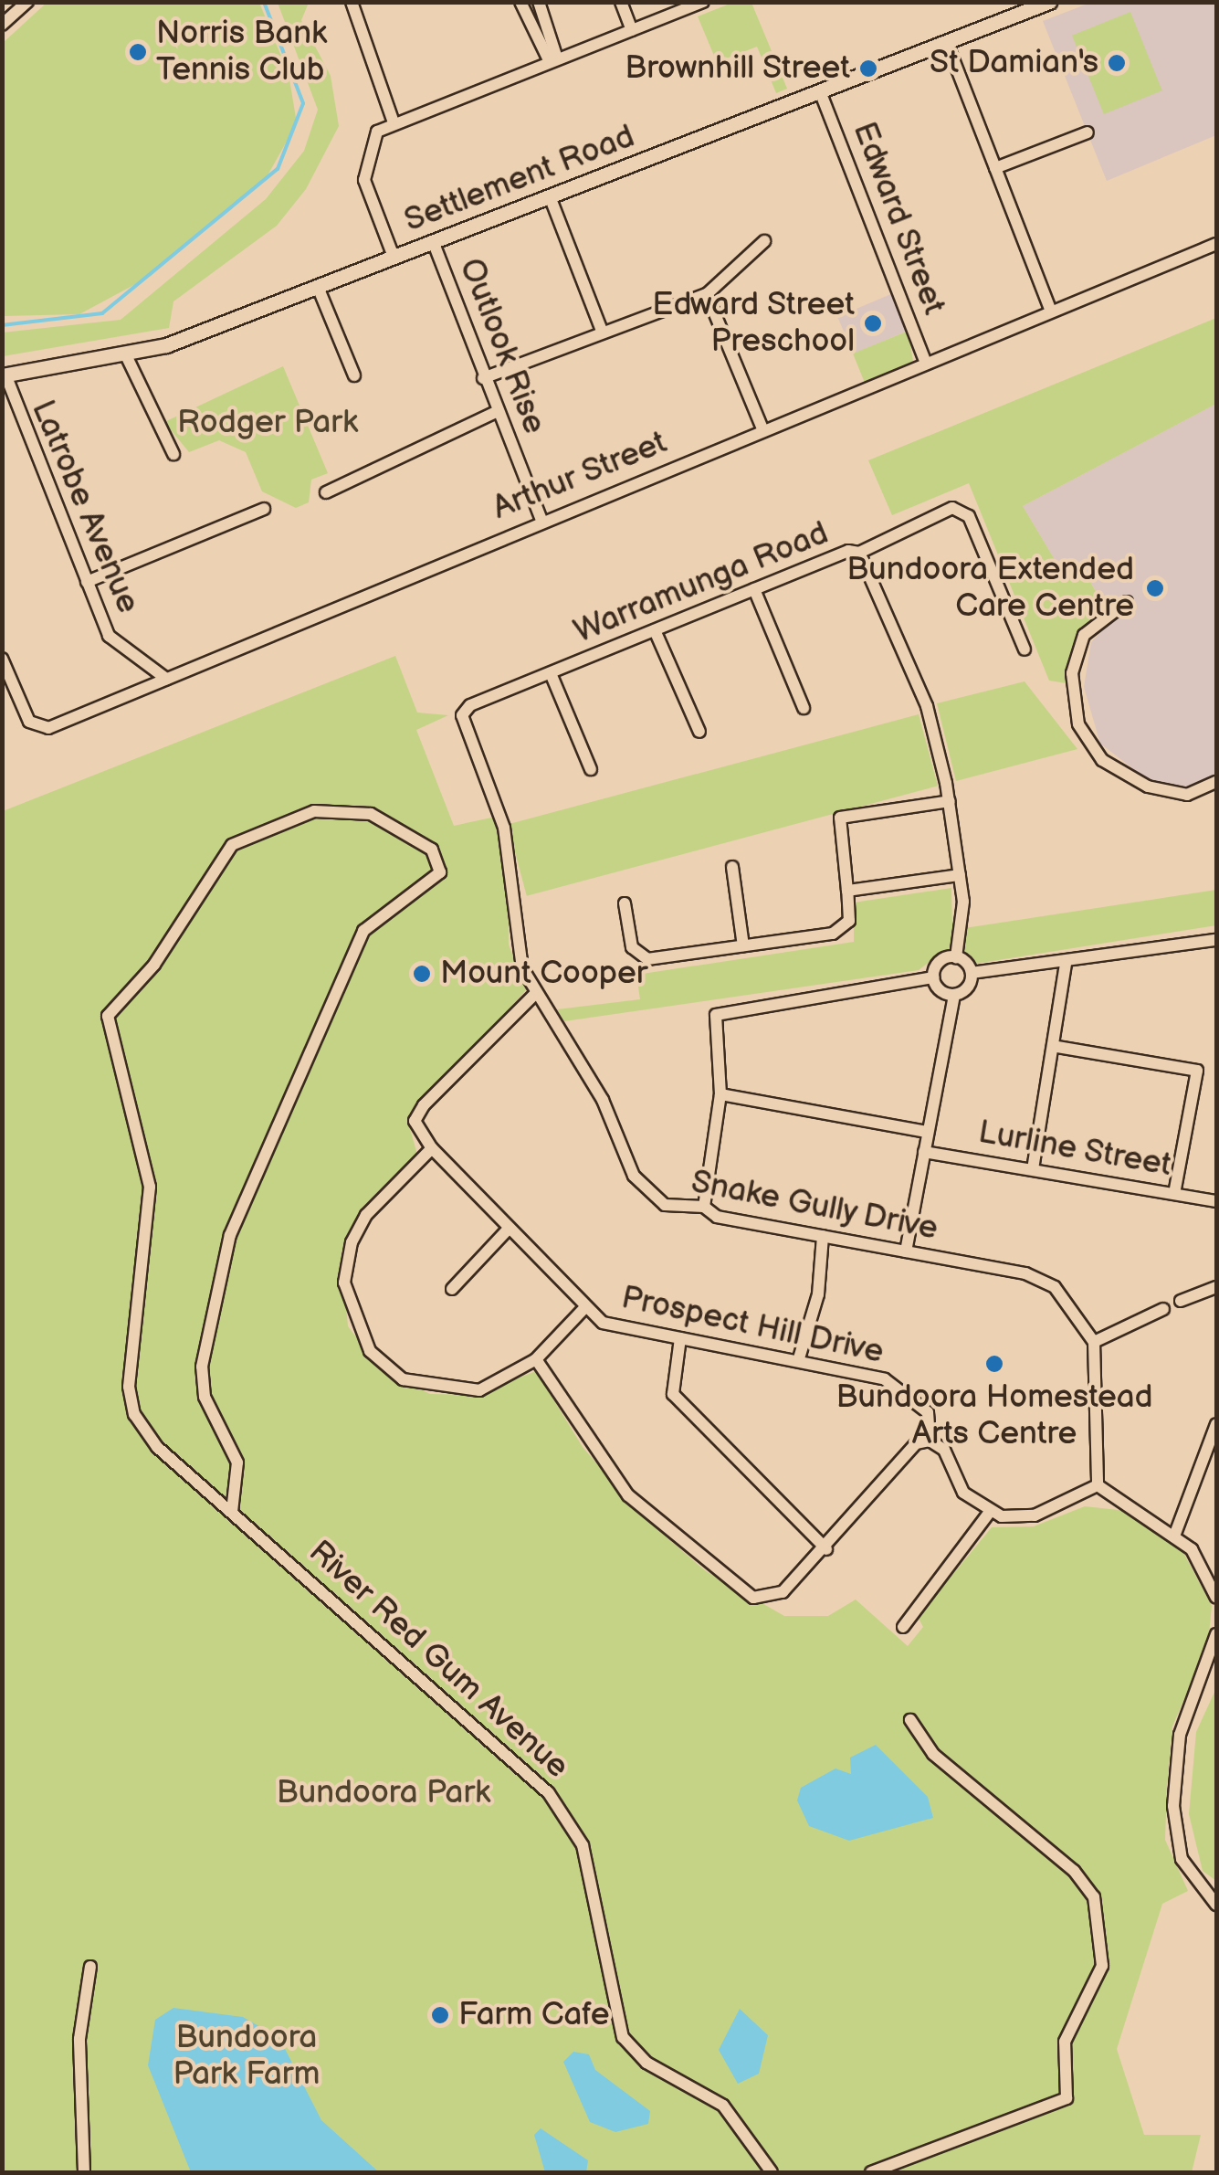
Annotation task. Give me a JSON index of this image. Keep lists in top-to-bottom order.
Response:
{
  "streets": {
    "main road": ["Settlement Road"],
    "street": [
      "Edward Street",
      "Outlook Rise",
      "Arthur Street",
      "Latrobe Avenue",
      "Warramunga Road",
      "Lurline Street",
      "Snake Gully Drive",
      "Prospect Hill Drive",
      "River Red Gum Avenue"
    ]
  },
  "crossings": [
    ["Settlement Road", "Edward Street"],
    ["Settlement Road", "Outlook Rise"],
    ["Settlement Road", "Latrobe Avenue"],
    ["Edward Street", "Arthur Street"],
    ["Outlook Rise", "Arthur Street"],
    ["Arthur Street", "Latrobe Avenue"],
    ["Warramunga Road", "Snake Gully Drive"],
    ["Snake Gully Drive", "Prospect Hill Drive"]
  ],
  "parks": ["Rodger Park", "Bundoora Park", "Bundoora Park Farm"],
  "places": [
    "Norris Bank Tennis Club",
    "St Damian's",
    "Brownhill Street",
    "Edward Street Preschool",
    "Bundoora Extended Care Centre",
    "Mount Cooper",
    "Bundoora Homestead Arts Centre",
    "Farm Cafe"
  ]
}
